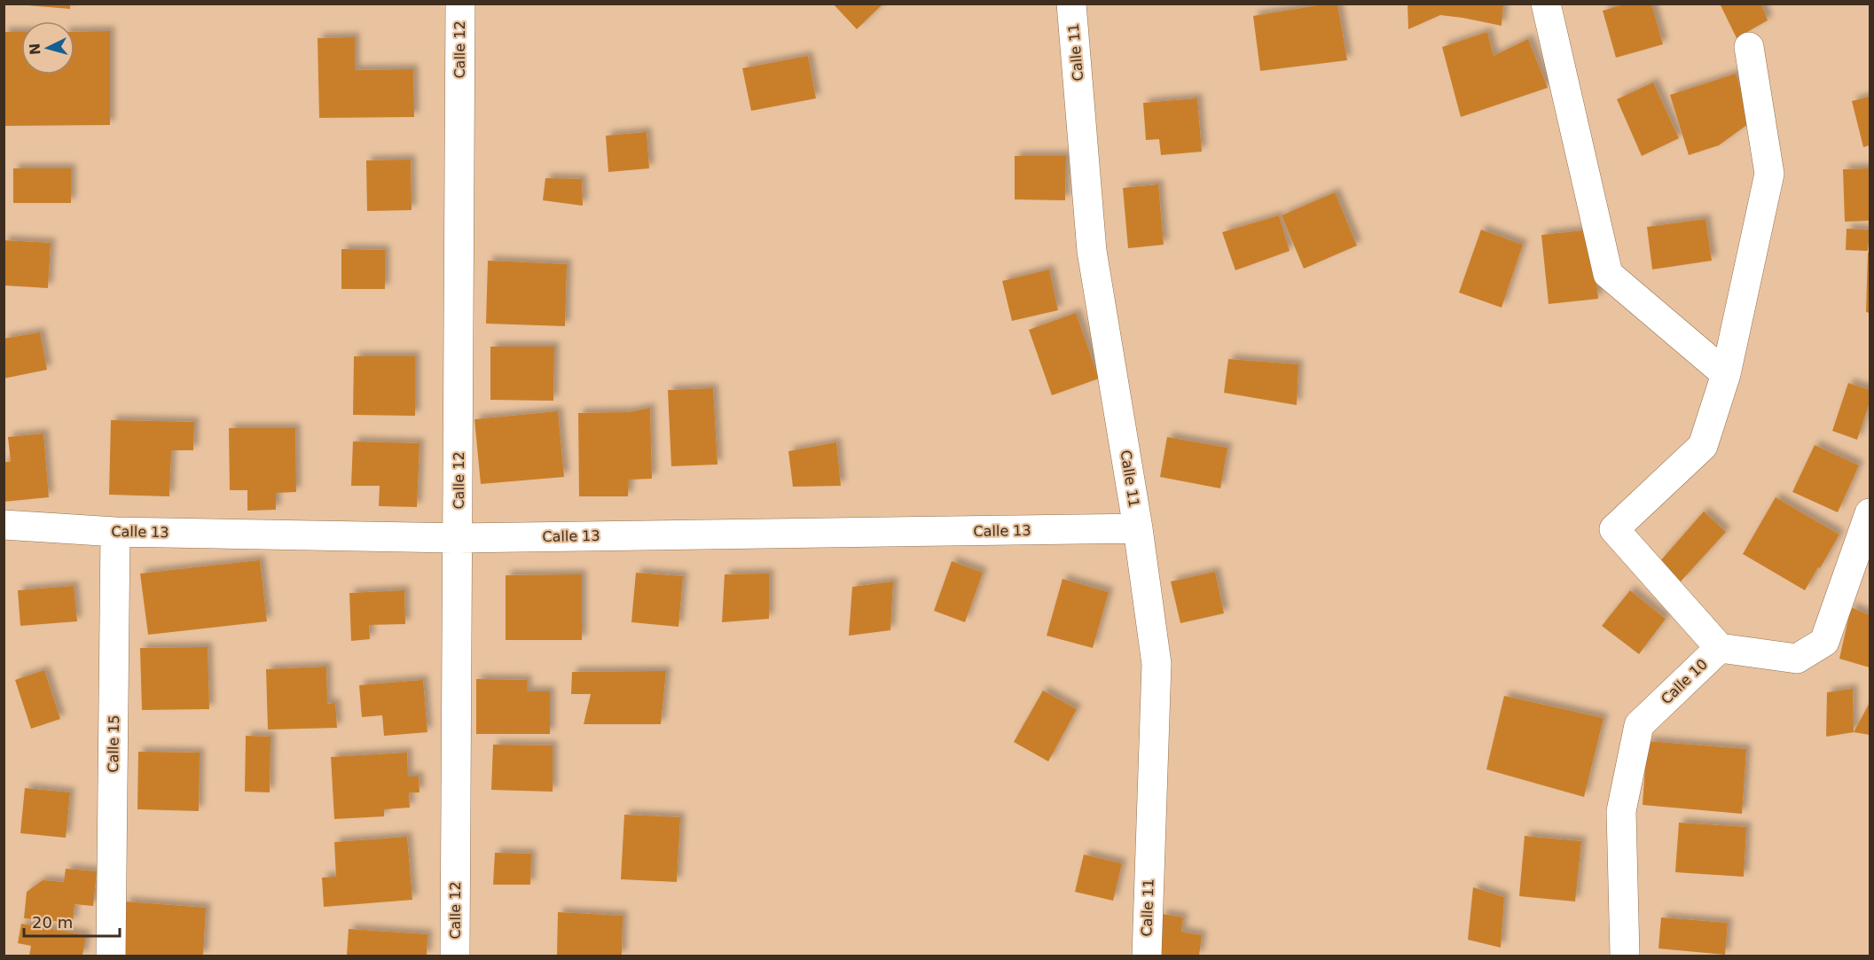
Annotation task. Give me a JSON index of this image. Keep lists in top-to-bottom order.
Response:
{
  "streets": {
    "street": [
      "Calle 12",
      "Calle 11",
      "Calle 13",
      "Calle 10",
      "Calle 15"
    ]
  },
  "crossings": [
    ["Calle 12", "Calle 13"],
    ["Calle 11", "Calle 13"],
    ["Calle 13", "Calle 15"]
  ],
  "scale_bar": "20 m",
  "north": "left"
}
